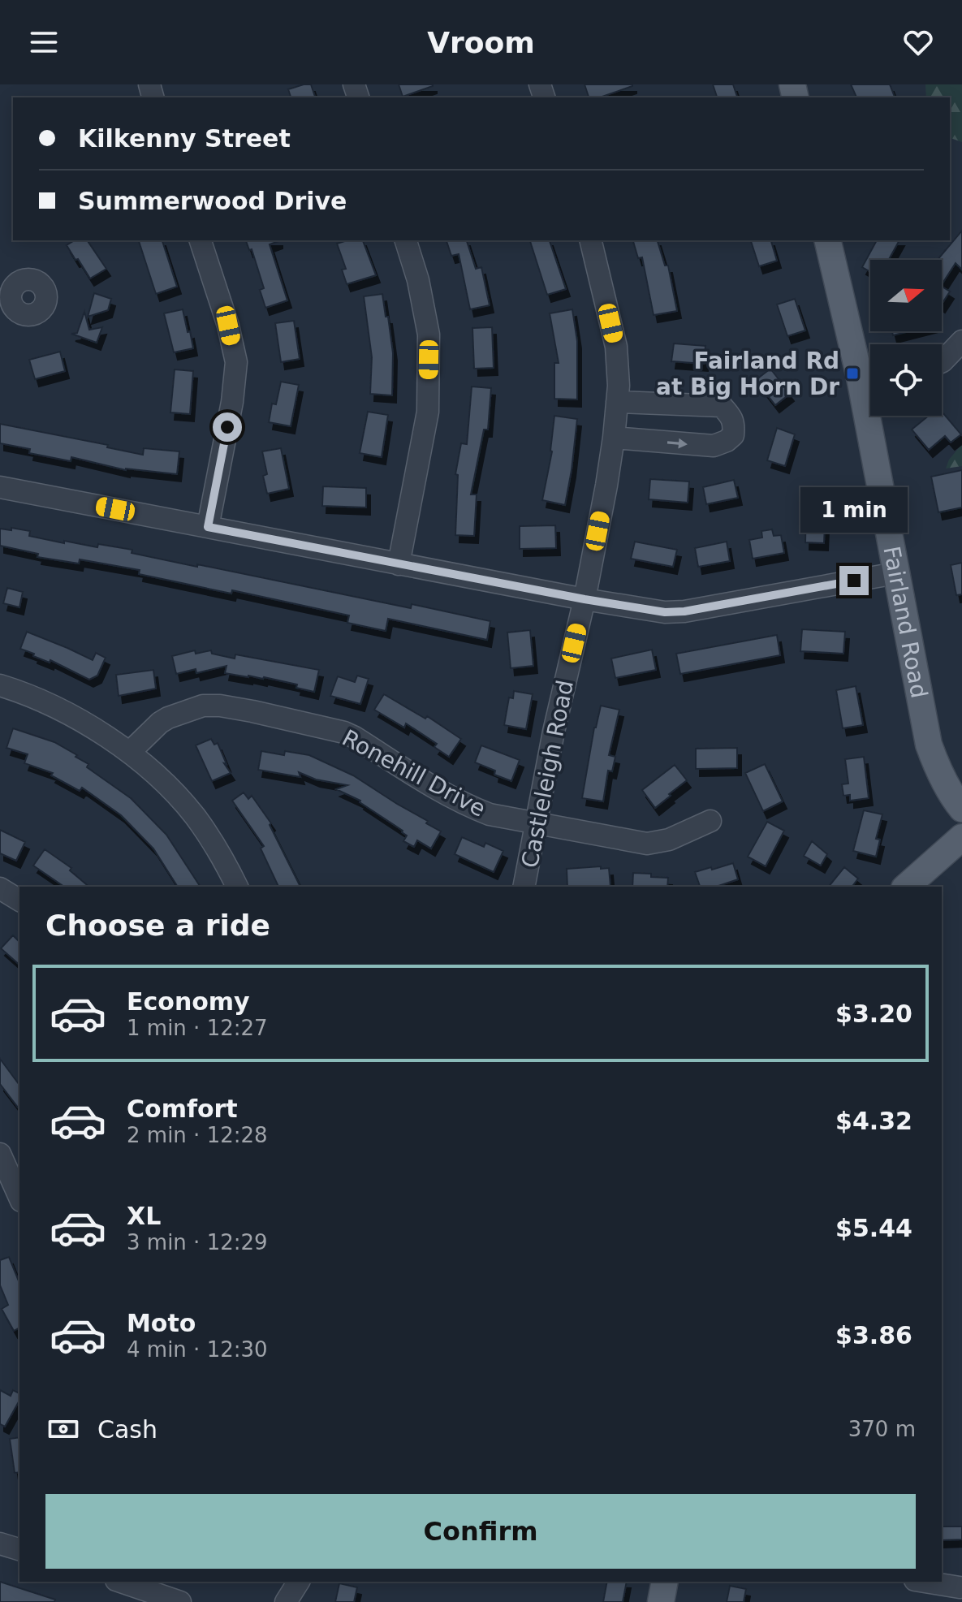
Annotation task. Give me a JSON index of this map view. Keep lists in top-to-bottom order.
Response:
{
  "streets": {
    "main road": ["Fairland Road"],
    "street": ["Ronehill Drive", "Castleleigh Road"]
  },
  "crossings": [
    ["Ronehill Drive", "Castleleigh Road"]
  ],
  "places": {
    "transit": ["Fairland Rd at Big Horn Dr"]
  },
  "north": "right",
  "page": {
    "header": "Vroom",
    "banner": ["Kilkenny Street", "Summerwood Drive"],
    "bubble": "1 min",
    "heading": "Choose a ride",
    "list": [
      {
        "name": "Economy",
        "note": "1 min · 12:27",
        "value": "$3.20"
      },
      {
        "name": "Comfort",
        "note": "2 min · 12:28",
        "value": "$4.32"
      },
      {
        "name": "XL",
        "note": "3 min · 12:29",
        "value": "$5.44"
      },
      {
        "name": "Moto",
        "note": "4 min · 12:30",
        "value": "$3.86"
      }
    ],
    "pay": ["Cash", "370 m"],
    "buttons": "Confirm"
  }
}
